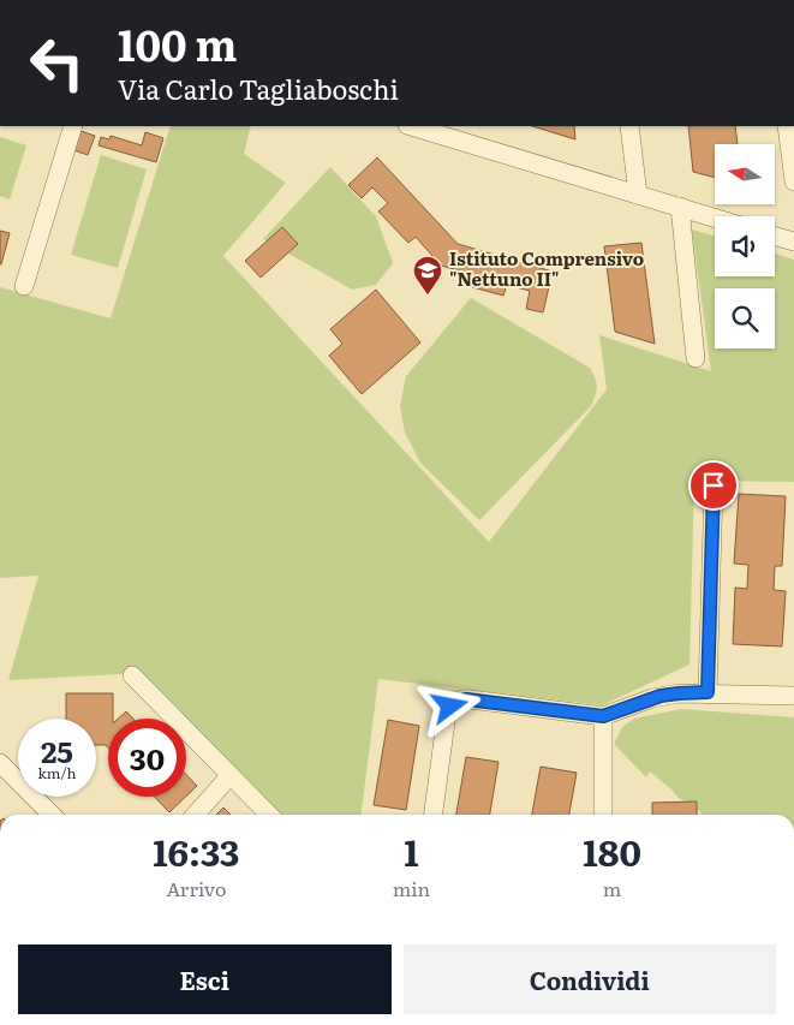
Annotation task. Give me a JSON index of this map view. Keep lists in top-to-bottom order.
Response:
{
  "places": {
    "school or university": ["Istituto Comprensivo \"Nettuno II\""]
  },
  "north": "left",
  "page": {
    "turn": ["100 m", "Via Carlo Tagliaboschi"],
    "speed": "25 km/h",
    "limit": "30",
    "eta": [
      "16:33",
      "Arrivo",
      "1",
      "min",
      "180",
      "m"
    ],
    "buttons": ["Esci", "Condividi"]
  }
}
